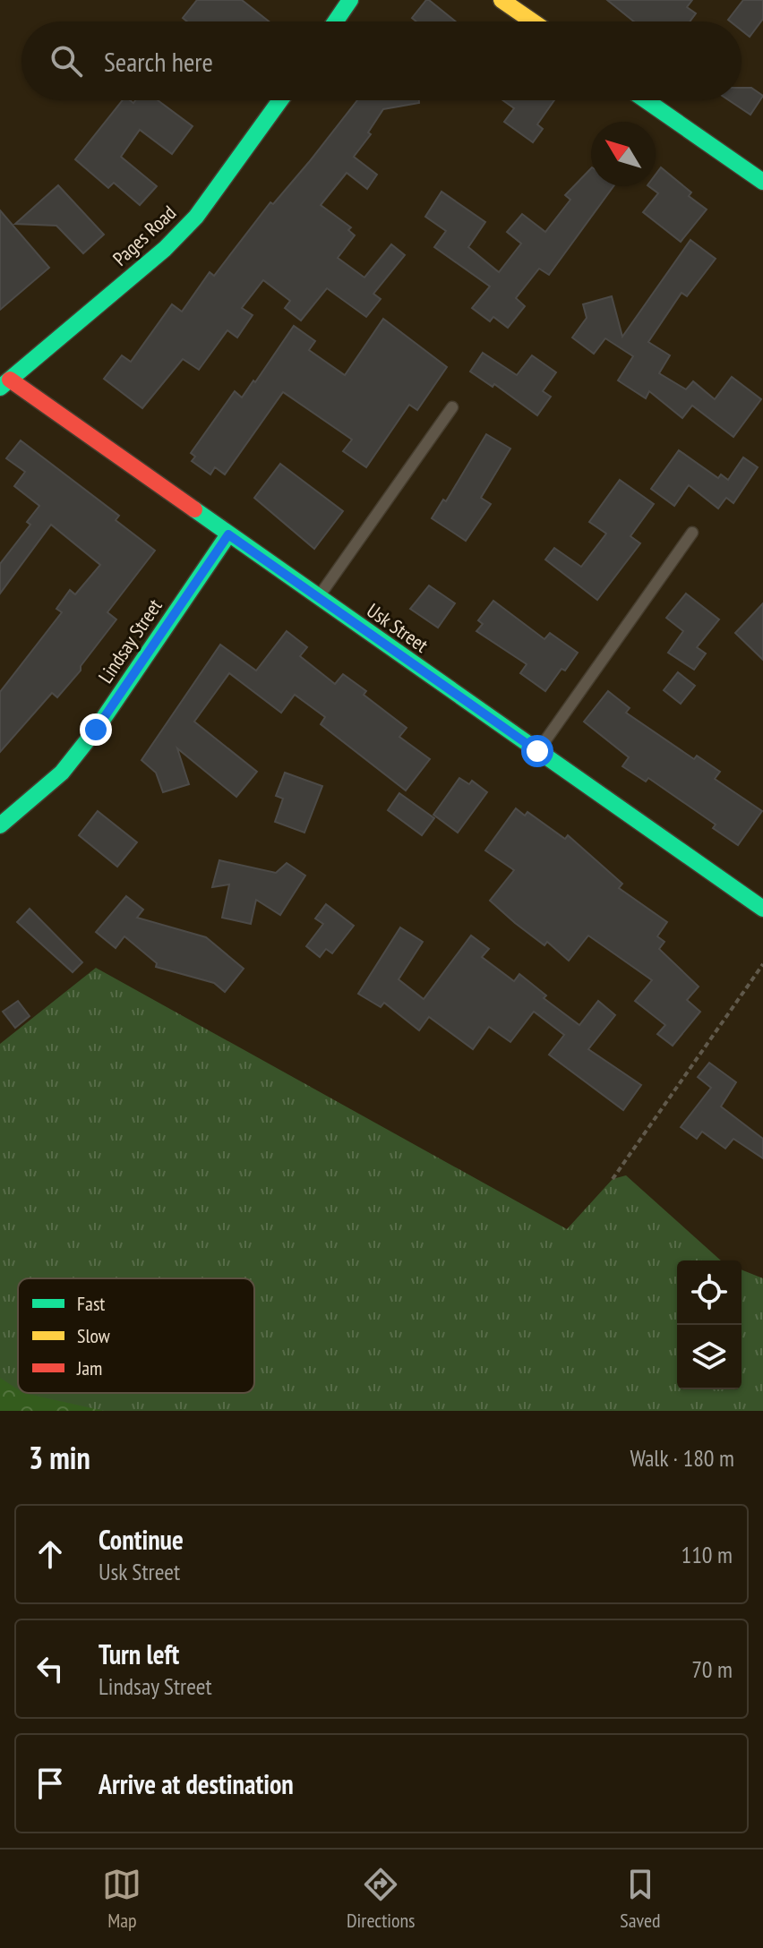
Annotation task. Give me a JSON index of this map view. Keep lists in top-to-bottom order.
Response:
{
  "streets": {
    "street": ["Pages Road", "Usk Street", "Lindsay Street"]
  },
  "crossings": [
    ["Pages Road", "Usk Street"],
    ["Usk Street", "Lindsay Street"]
  ],
  "legend": ["Fast", "Slow", "Jam"],
  "north": "top left",
  "page": {
    "search": "Search here",
    "heading": ["3 min", "Walk · 180 m"],
    "list": [
      ["Continue", "Usk Street", "110 m"],
      ["Turn left", "Lindsay Street", "70 m"],
      "Arrive at destination"
    ],
    "nav": ["Map", "Directions", "Saved"]
  }
}
